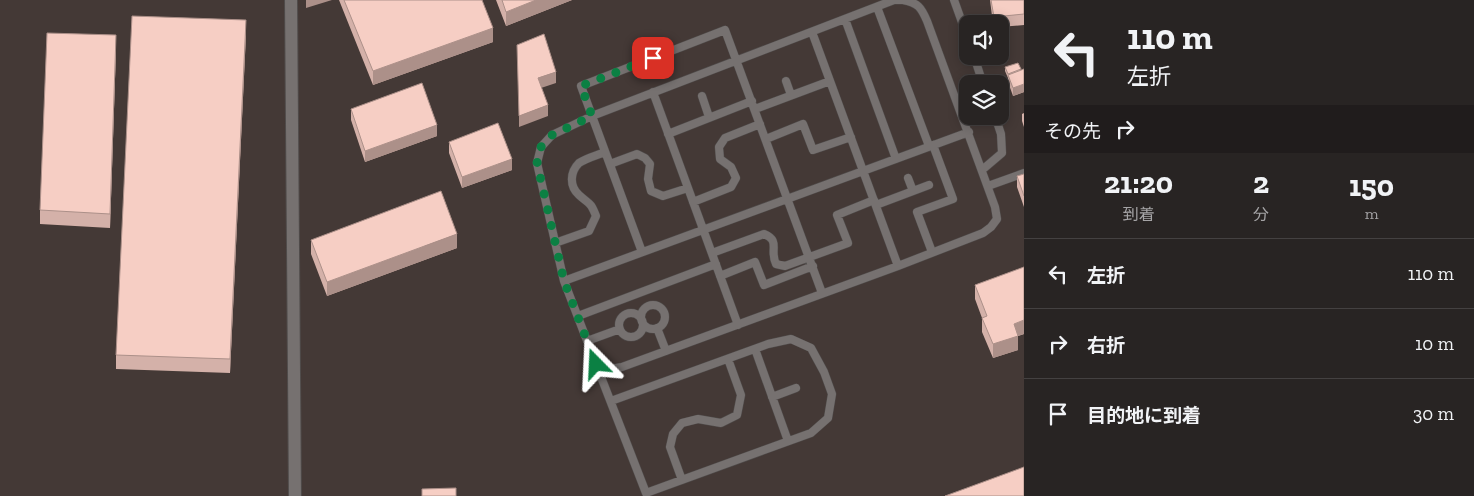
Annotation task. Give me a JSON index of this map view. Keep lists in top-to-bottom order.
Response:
{
  "page": {
    "turn": ["110 m", "左折"],
    "then": "その先",
    "eta": [
      "21:20",
      "到着",
      "2",
      "分",
      "150",
      "m"
    ],
    "list": [
      {
        "name": "左折",
        "value": "110 m"
      },
      {
        "name": "右折",
        "value": "10 m"
      },
      {
        "name": "目的地に到着",
        "value": "30 m"
      }
    ]
  }
}
